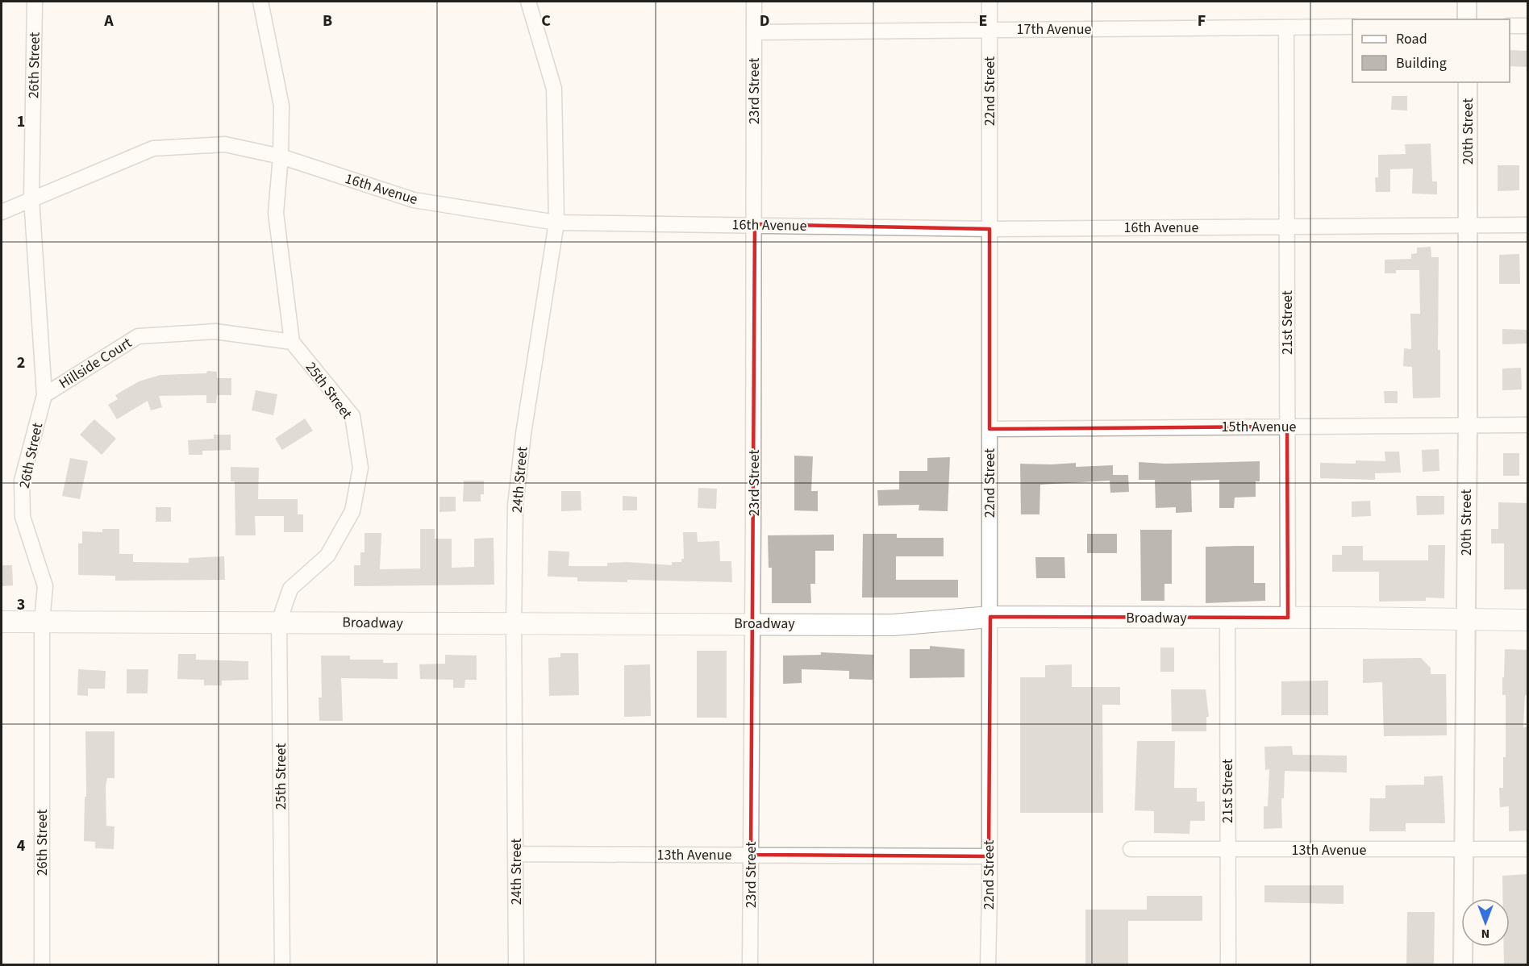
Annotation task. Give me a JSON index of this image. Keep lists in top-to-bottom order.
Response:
{
  "streets": {
    "main road": ["Broadway"],
    "street": [
      "17th Avenue",
      "26th Street",
      "23rd Street",
      "22nd Street",
      "20th Street",
      "16th Avenue",
      "21st Street",
      "Hillside Court",
      "25th Street",
      "15th Avenue",
      "24th Street",
      "13th Avenue"
    ]
  },
  "crossings": [
    ["17th Avenue", "23rd Street"],
    ["17th Avenue", "22nd Street"],
    ["17th Avenue", "21st Street"],
    ["26th Street", "16th Avenue"],
    ["26th Street", "Hillside Court"],
    ["26th Street", "Broadway"],
    ["23rd Street", "16th Avenue"],
    ["23rd Street", "Broadway"],
    ["23rd Street", "13th Avenue"],
    ["22nd Street", "16th Avenue"],
    ["22nd Street", "15th Avenue"],
    ["22nd Street", "Broadway"],
    ["22nd Street", "13th Avenue"],
    ["20th Street", "16th Avenue"],
    ["20th Street", "15th Avenue"],
    ["20th Street", "Broadway"],
    ["20th Street", "13th Avenue"],
    ["16th Avenue", "21st Street"],
    ["16th Avenue", "24th Street"],
    ["21st Street", "15th Avenue"],
    ["21st Street", "Broadway"],
    ["21st Street", "13th Avenue"],
    ["Hillside Court", "25th Street"],
    ["25th Street", "Broadway"],
    ["24th Street", "Broadway"],
    ["24th Street", "13th Avenue"]
  ],
  "legend": ["Road", "Building"],
  "north": "bottom",
  "grid": {
    "columns": [
      "A",
      "B",
      "C",
      "D",
      "E",
      "F"
    ],
    "rows": [
      "1",
      "2",
      "3",
      "4"
    ]
  }
}
